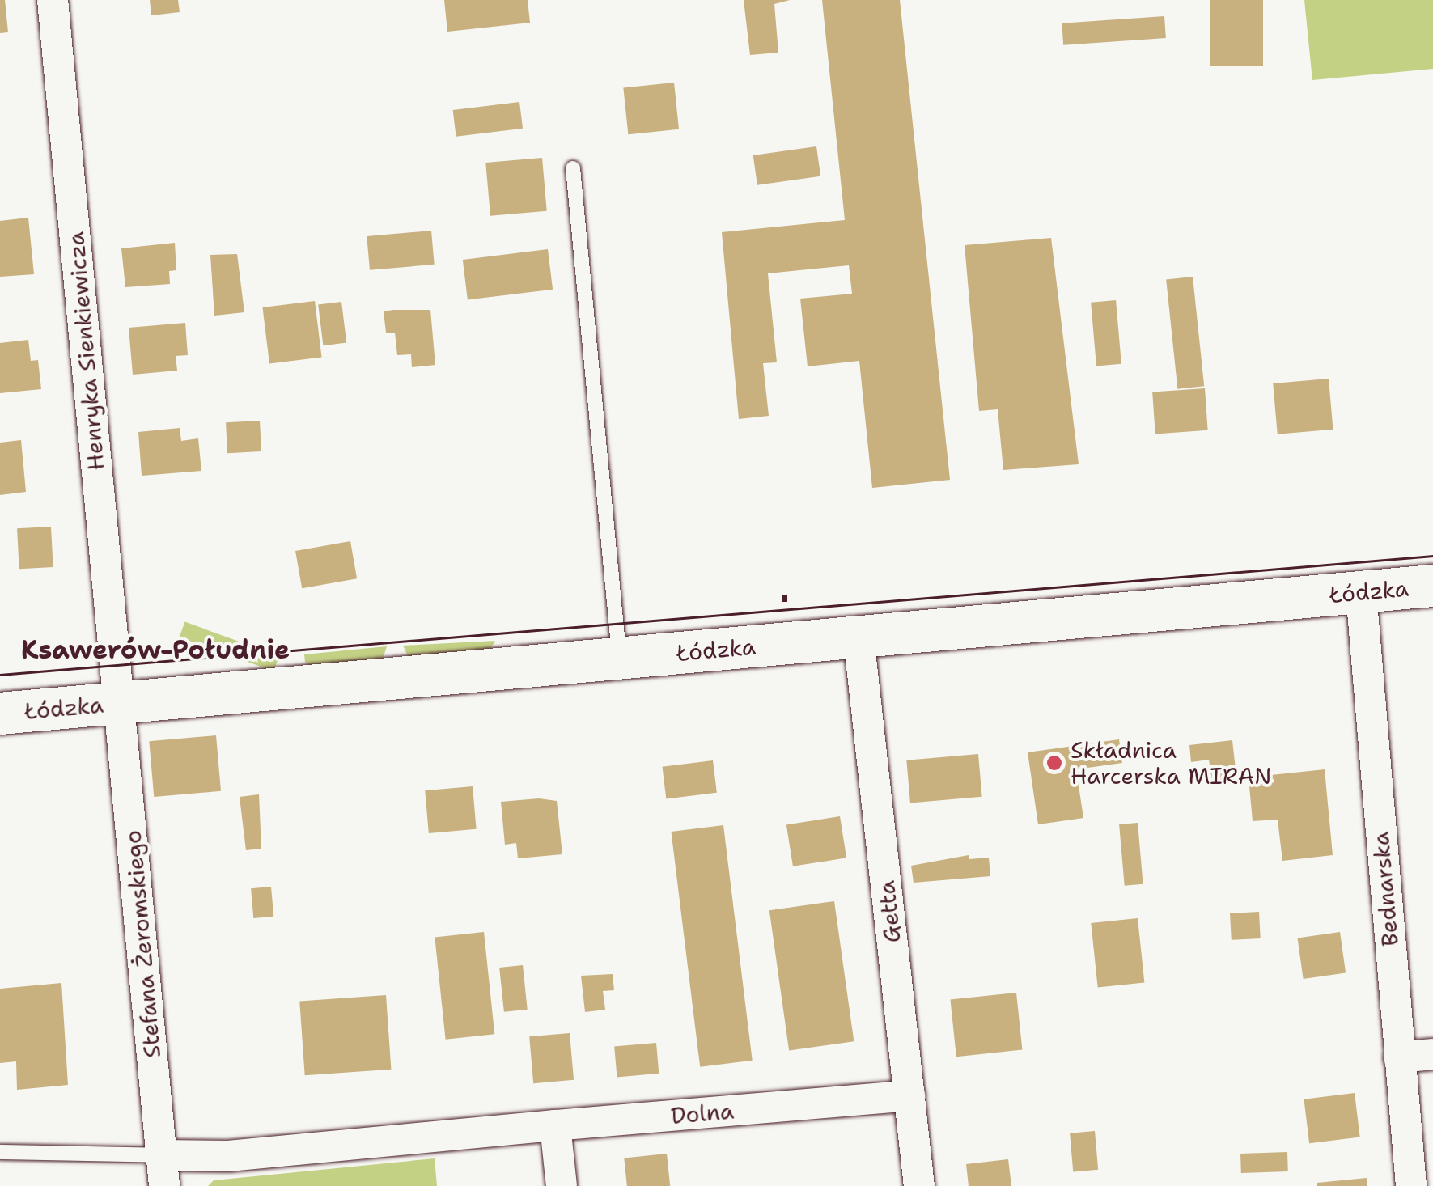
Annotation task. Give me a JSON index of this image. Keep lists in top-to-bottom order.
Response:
{
  "streets": {
    "main road": ["Łódzka"],
    "street": [
      "Henryka Sienkiewicza",
      "Bednarska",
      "Getta",
      "Stefana Żeromskiego",
      "Dolna"
    ]
  },
  "crossings": [
    ["Henryka Sienkiewicza", "Łódzka"],
    ["Henryka Sienkiewicza", "Stefana Żeromskiego"],
    ["Łódzka", "Bednarska"],
    ["Łódzka", "Getta"],
    ["Łódzka", "Stefana Żeromskiego"],
    ["Getta", "Dolna"],
    ["Stefana Żeromskiego", "Dolna"]
  ],
  "districts": ["Ksawerów-Południe"],
  "places": ["Składnica Harcerska MIRAN"]
}
